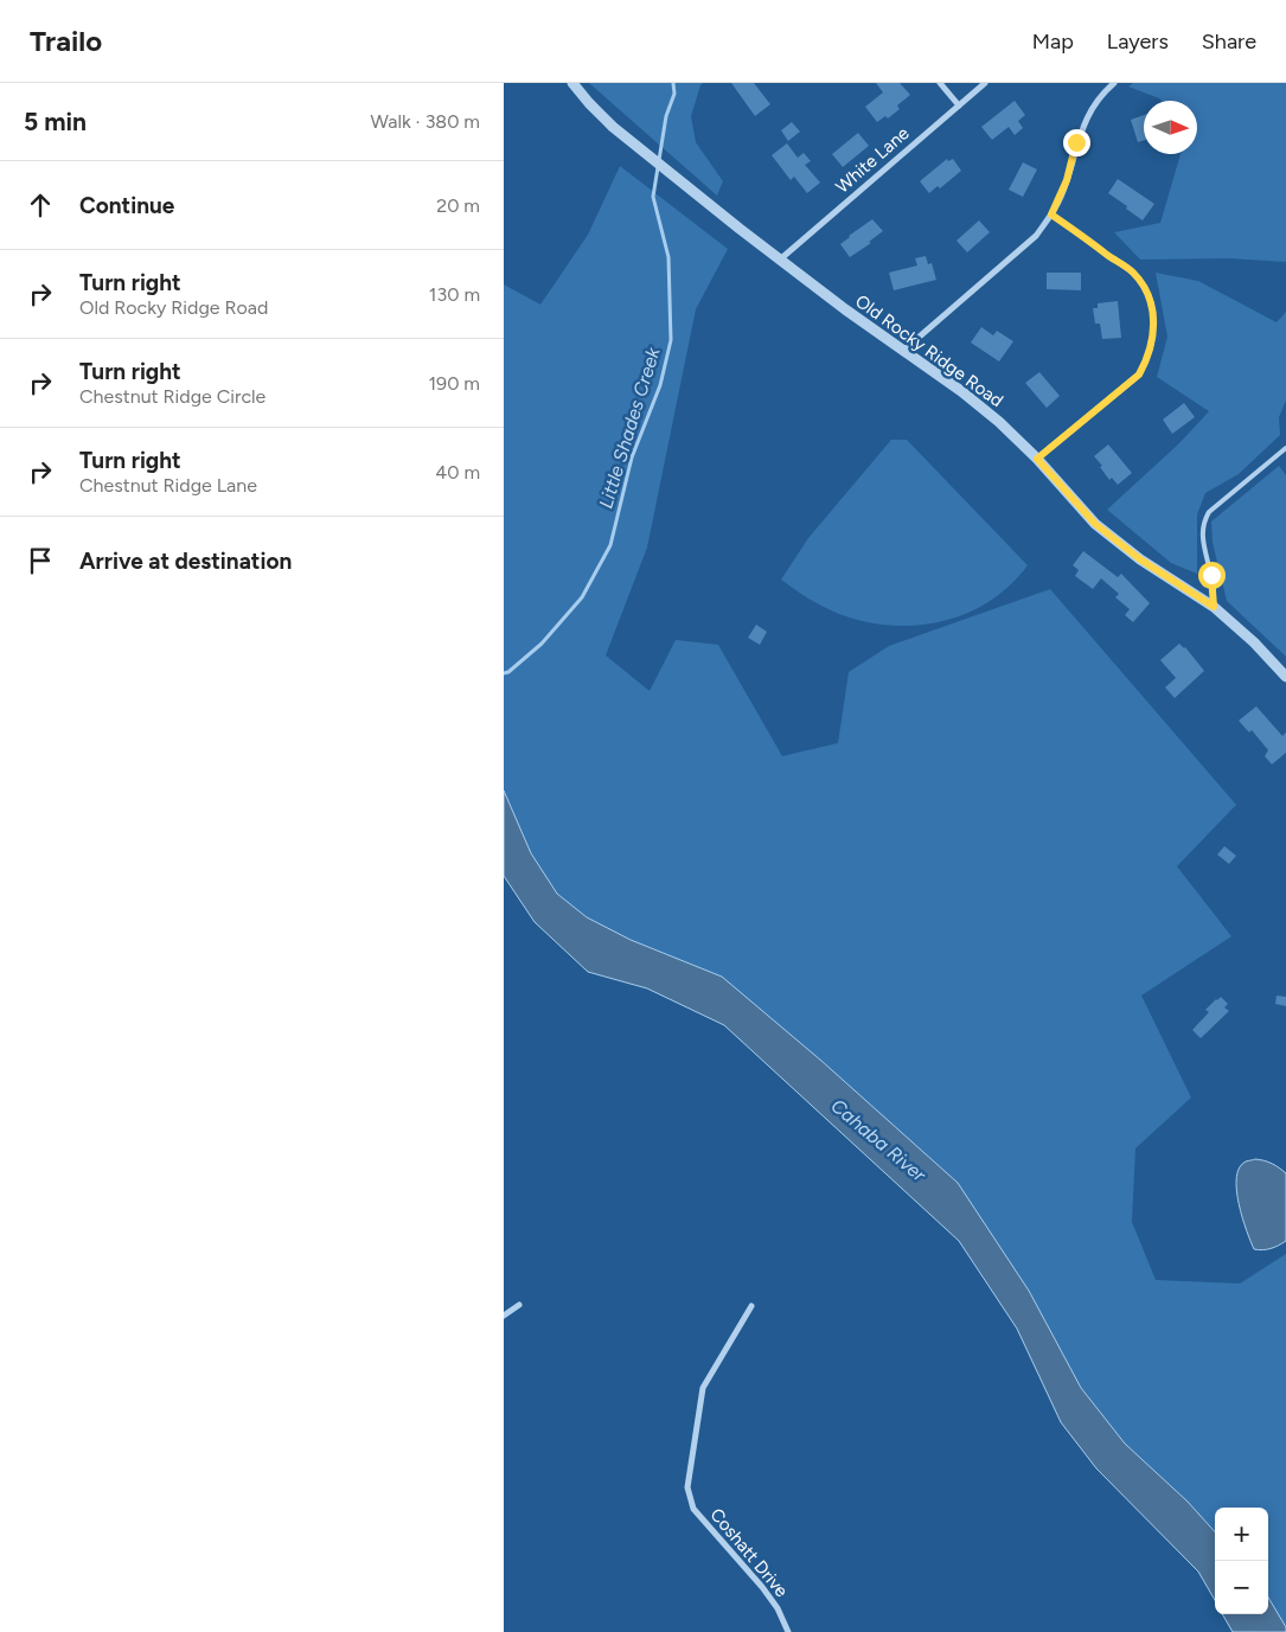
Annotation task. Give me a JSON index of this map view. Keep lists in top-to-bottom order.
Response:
{
  "streets": {
    "street": ["White Lane", "Old Rocky Ridge Road", "Coshatt Drive"]
  },
  "crossings": [
    ["White Lane", "Old Rocky Ridge Road"]
  ],
  "water": ["Little Shades Creek", "Cahaba River"],
  "north": "right",
  "page": {
    "header": "Trailo",
    "nav": ["Map", "Layers", "Share"],
    "heading": ["5 min", "Walk · 380 m"],
    "list": [
      ["Continue", "20 m"],
      ["Turn right", "Old Rocky Ridge Road", "130 m"],
      ["Turn right", "Chestnut Ridge Circle", "190 m"],
      ["Turn right", "Chestnut Ridge Lane", "40 m"],
      "Arrive at destination"
    ],
    "map_buttons": ["+", "−"]
  }
}
